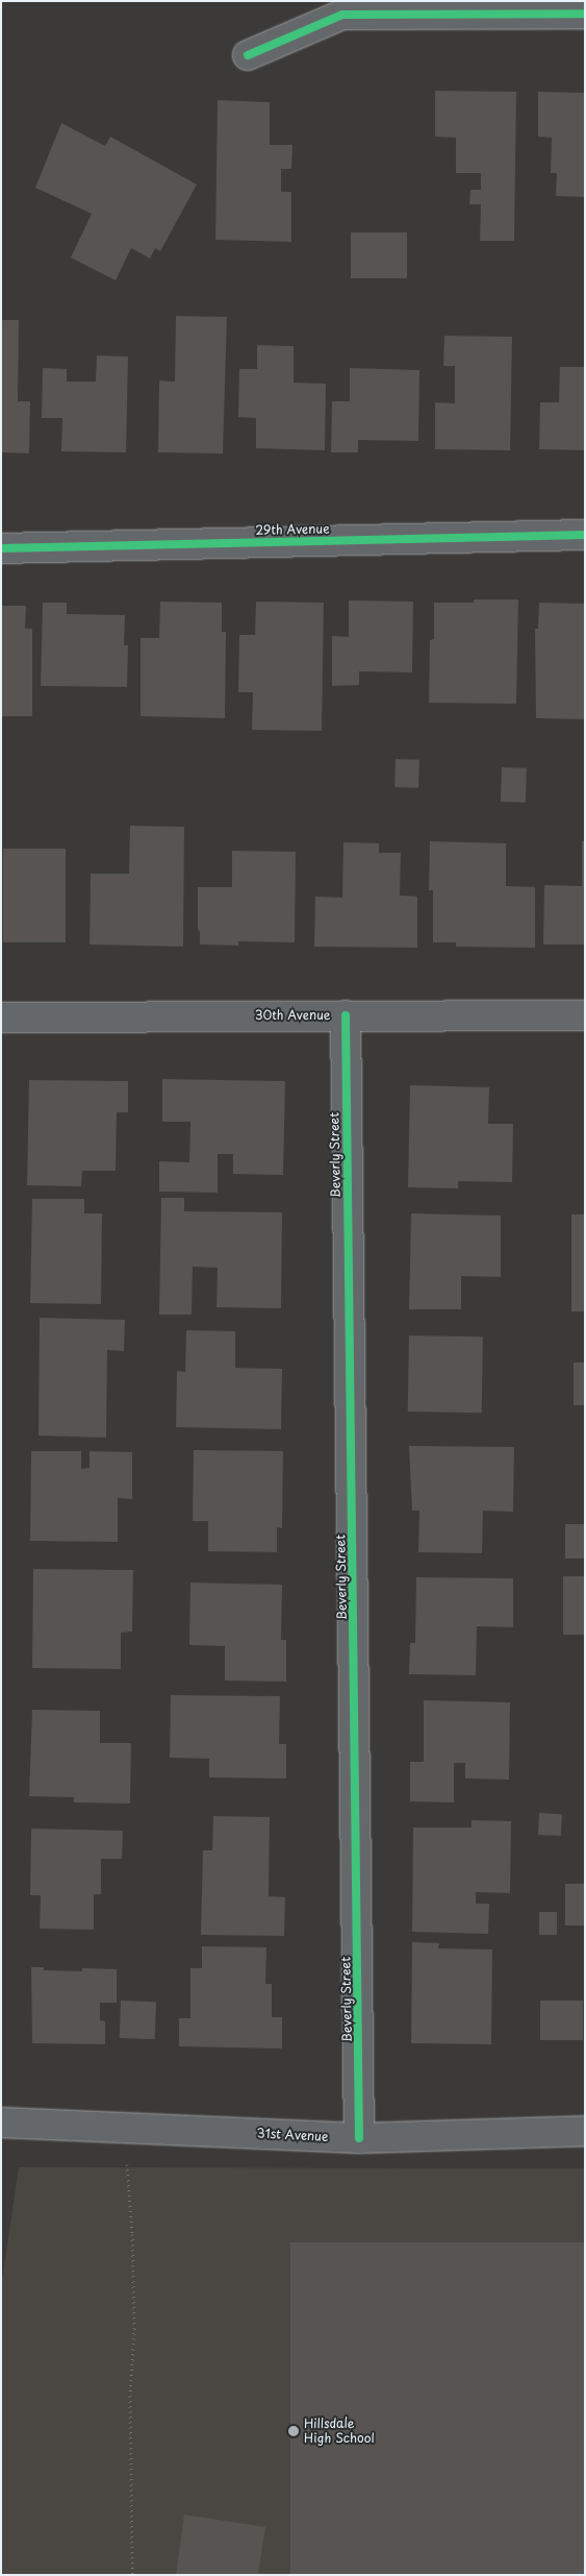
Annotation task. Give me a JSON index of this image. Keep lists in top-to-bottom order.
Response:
{
  "streets": {
    "street": [
      "29th Avenue",
      "30th Avenue",
      "Beverly Street",
      "31st Avenue"
    ]
  },
  "crossings": [
    ["30th Avenue", "Beverly Street"],
    ["Beverly Street", "31st Avenue"]
  ],
  "places": ["Hillsdale High School"]
}
